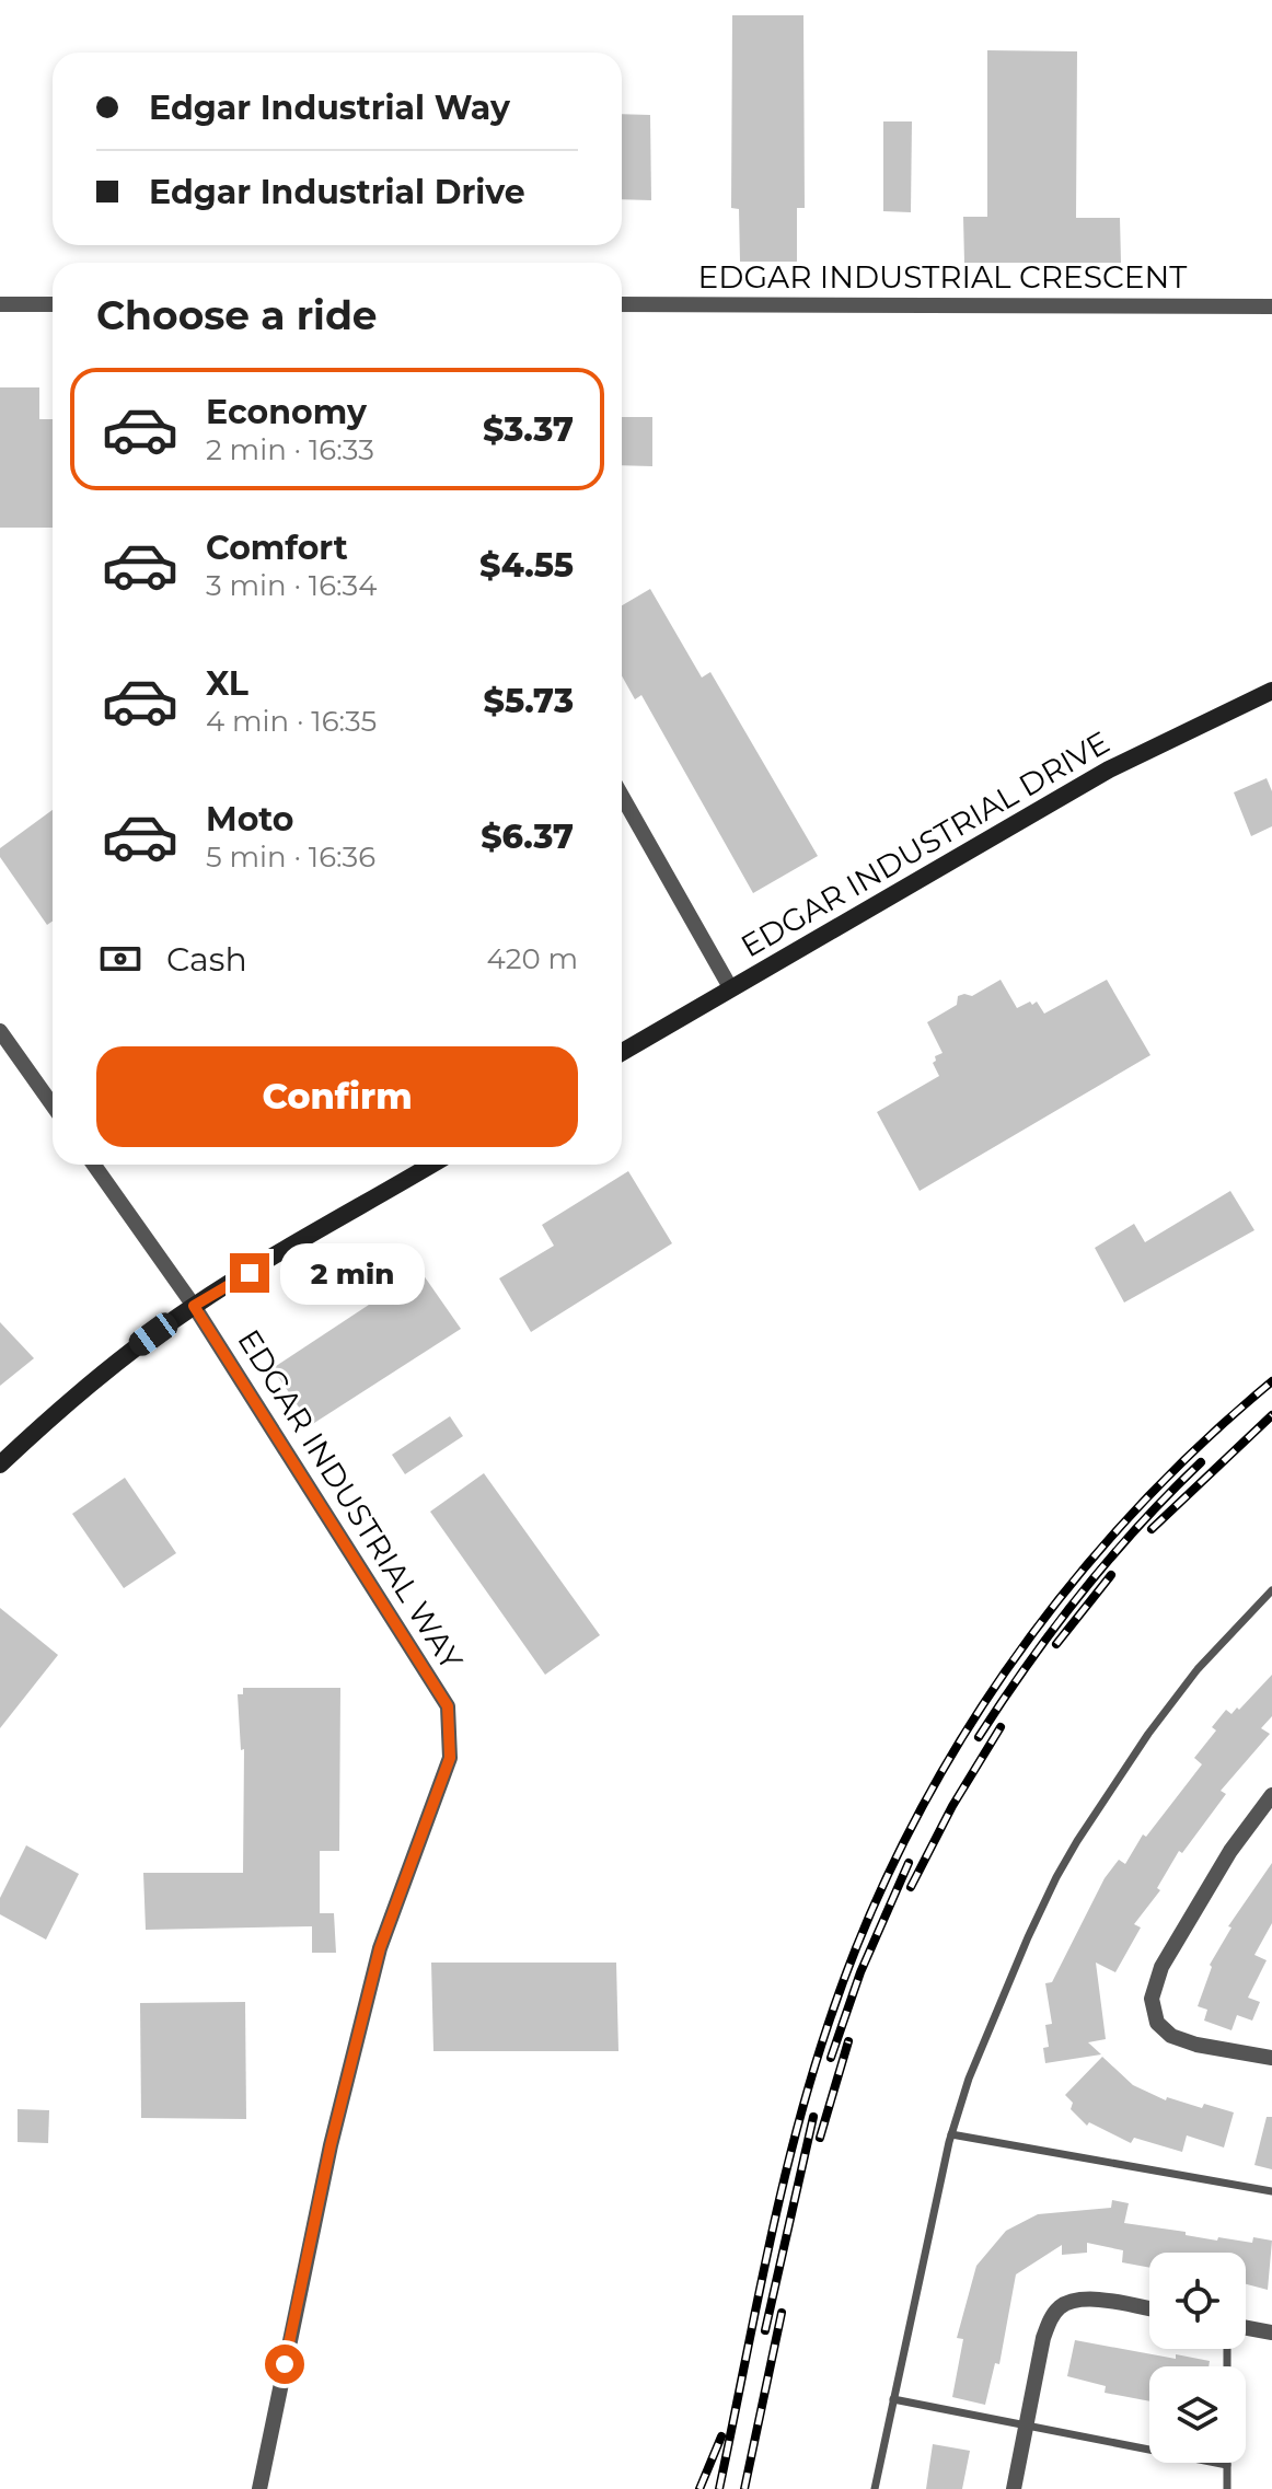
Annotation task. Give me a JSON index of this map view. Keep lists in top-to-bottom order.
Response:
{
  "streets": {
    "street": ["EDGAR INDUSTRIAL CRESCENT", "EDGAR INDUSTRIAL DRIVE", "EDGAR INDUSTRIAL WAY"]
  },
  "page": {
    "banner": ["Edgar Industrial Way", "Edgar Industrial Drive"],
    "heading": "Choose a ride",
    "list": [
      {
        "name": "Economy",
        "note": "2 min · 16:33",
        "value": "$3.37"
      },
      {
        "name": "Comfort",
        "note": "3 min · 16:34",
        "value": "$4.55"
      },
      {
        "name": "XL",
        "note": "4 min · 16:35",
        "value": "$5.73"
      },
      {
        "name": "Moto",
        "note": "5 min · 16:36",
        "value": "$6.37"
      }
    ],
    "pay": ["Cash", "420 m"],
    "buttons": "Confirm",
    "bubble": "2 min"
  }
}
